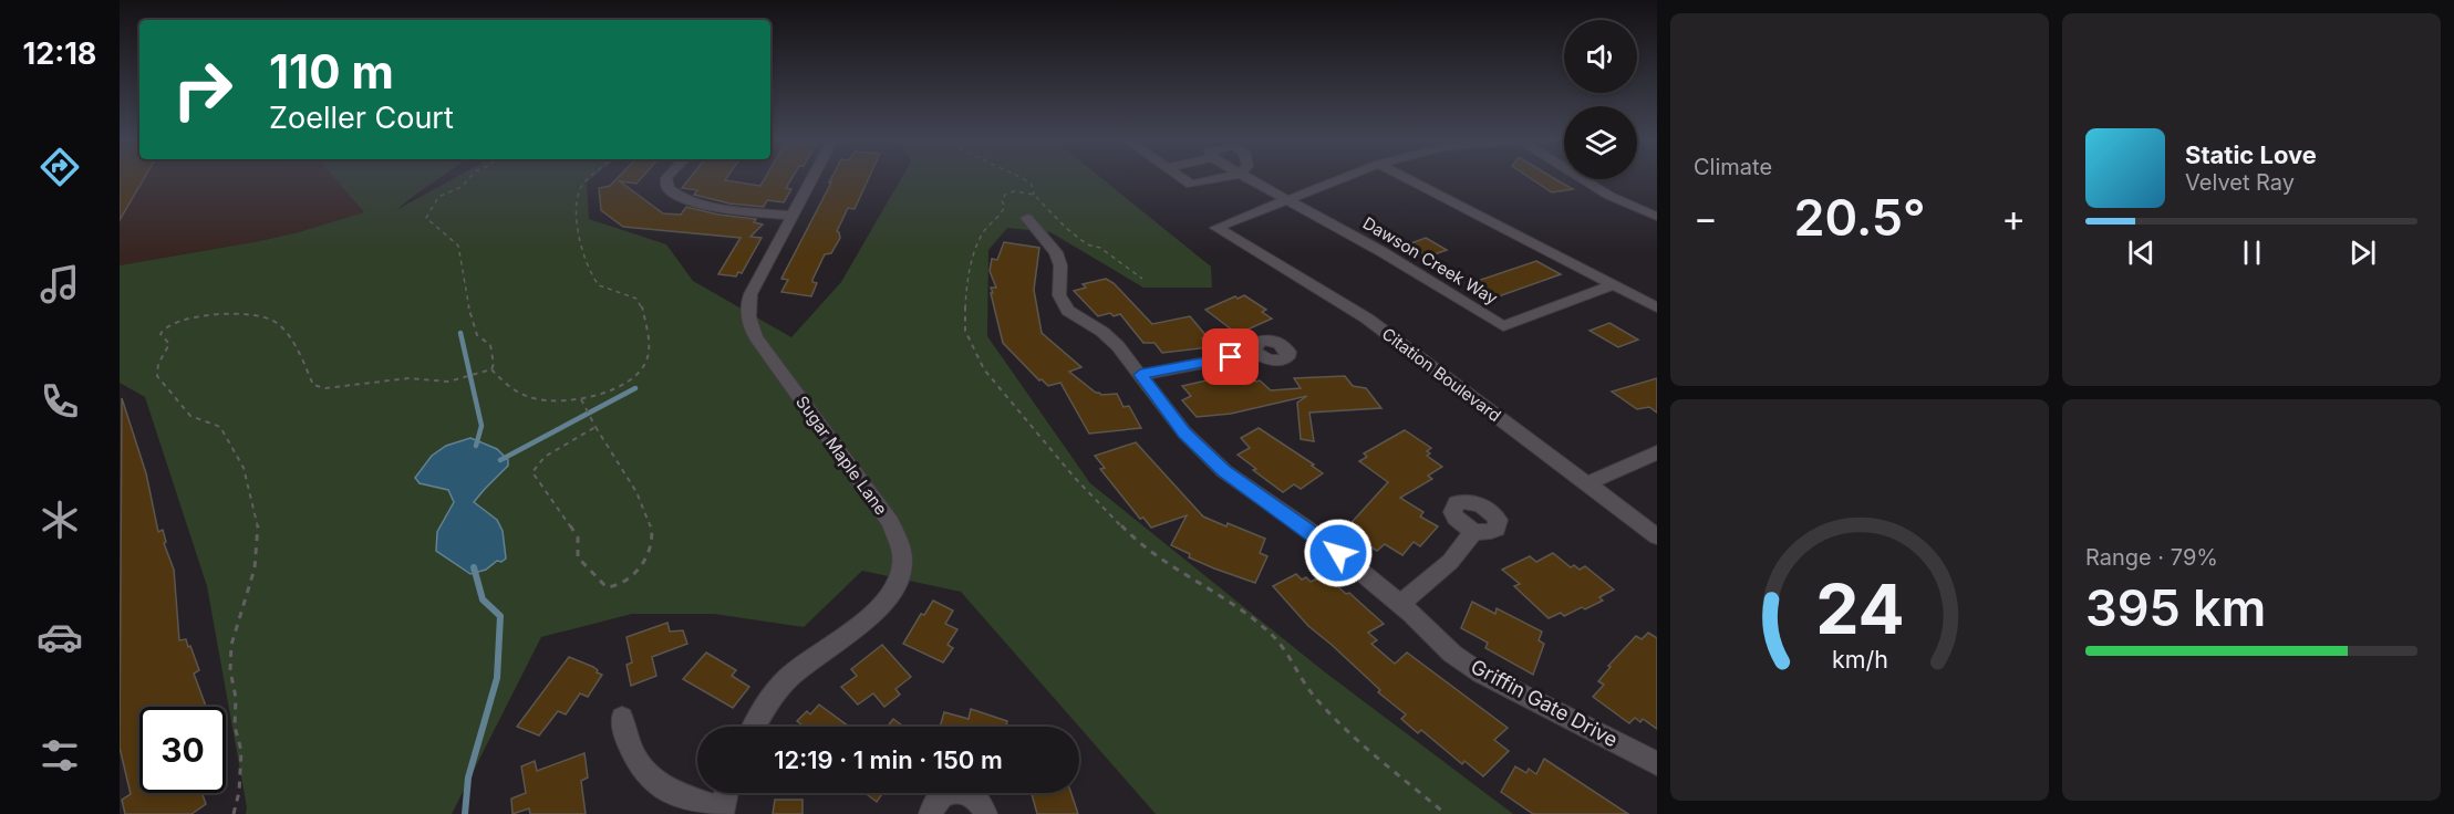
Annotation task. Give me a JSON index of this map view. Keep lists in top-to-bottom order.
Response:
{
  "streets": {
    "street": [
      "Dawson Creek Way",
      "Citation Boulevard",
      "Sugar Maple Lane",
      "Griffin Gate Drive"
    ]
  },
  "crossings": [
    ["Dawson Creek Way", "Citation Boulevard"]
  ],
  "page": {
    "tabs": "12:18",
    "tile": [
      "Climate",
      ["Range · 79%", "395 km"]
    ],
    "turn": ["110 m", "Zoeller Court"],
    "song": ["Static Love", "Velvet Ray"],
    "heat": ["−", "20.5°", "+"],
    "limit": "30",
    "trip": "12:19 · 1 min · 150 m",
    "gauge": ["24", "km/h"]
  }
}
